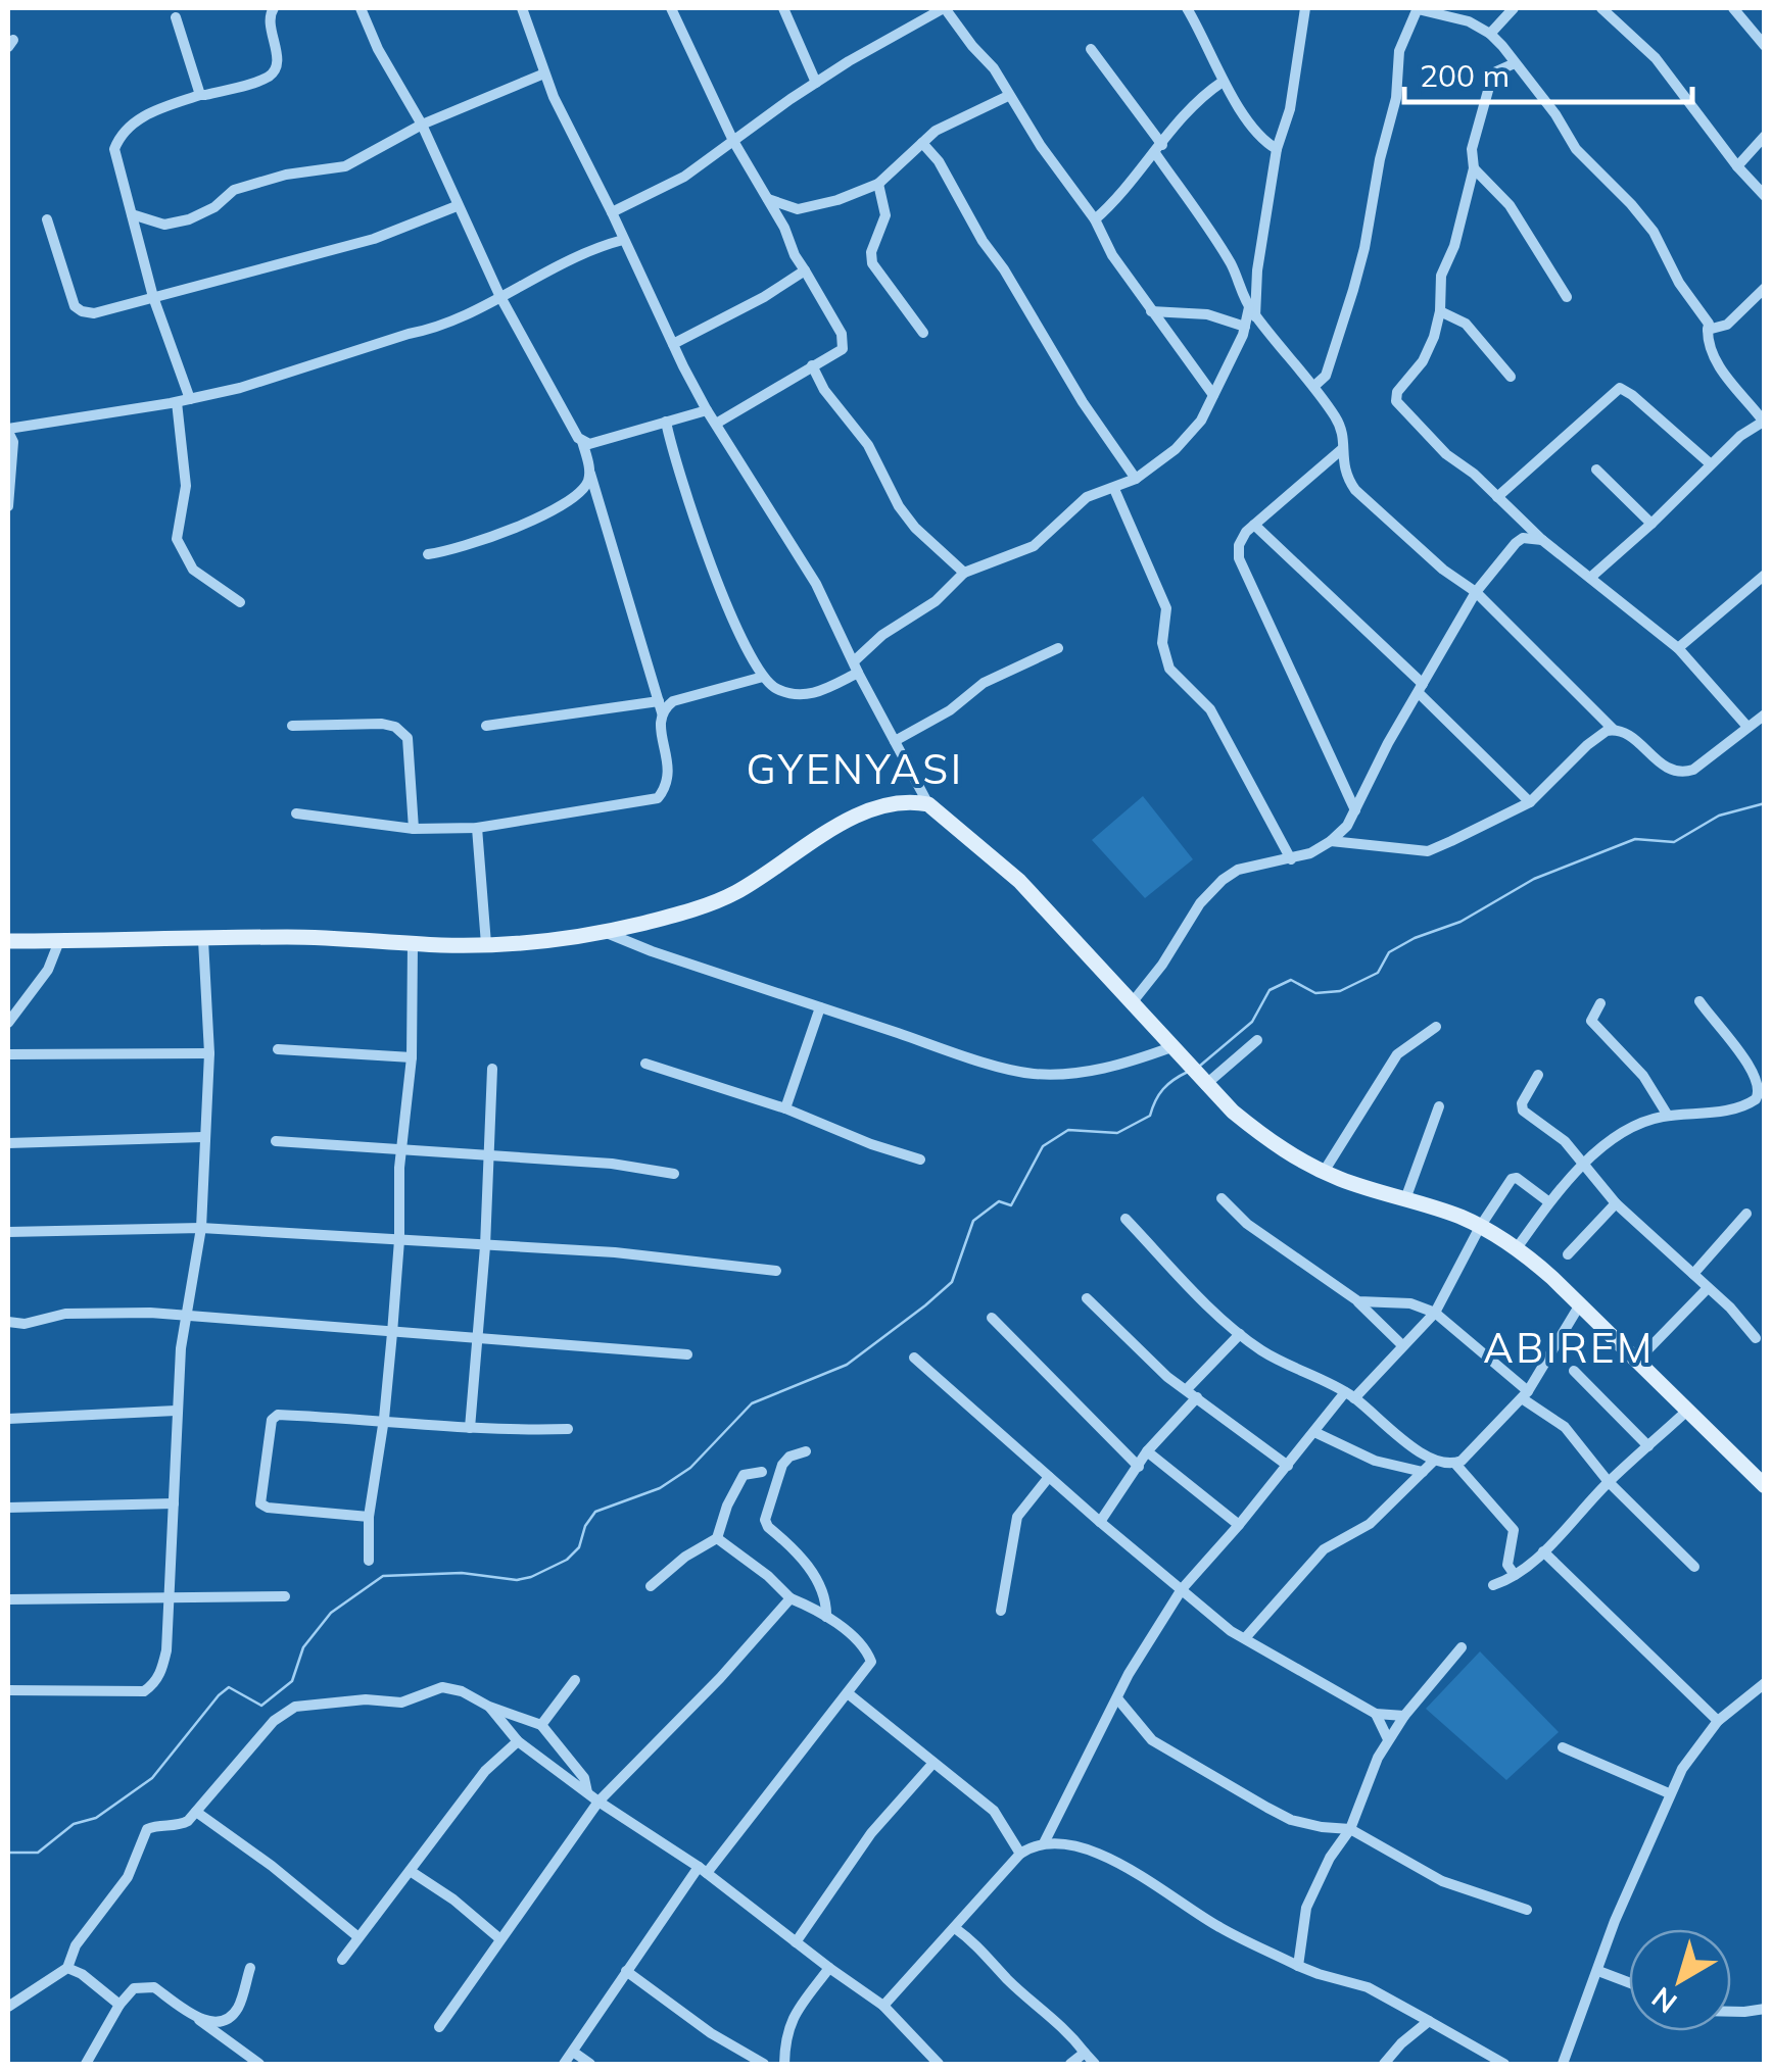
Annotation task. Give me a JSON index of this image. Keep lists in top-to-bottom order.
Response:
{
  "districts": ["GYENYASI", "ABIREM"],
  "scale_bar": "200 m",
  "north": "bottom left"
}
